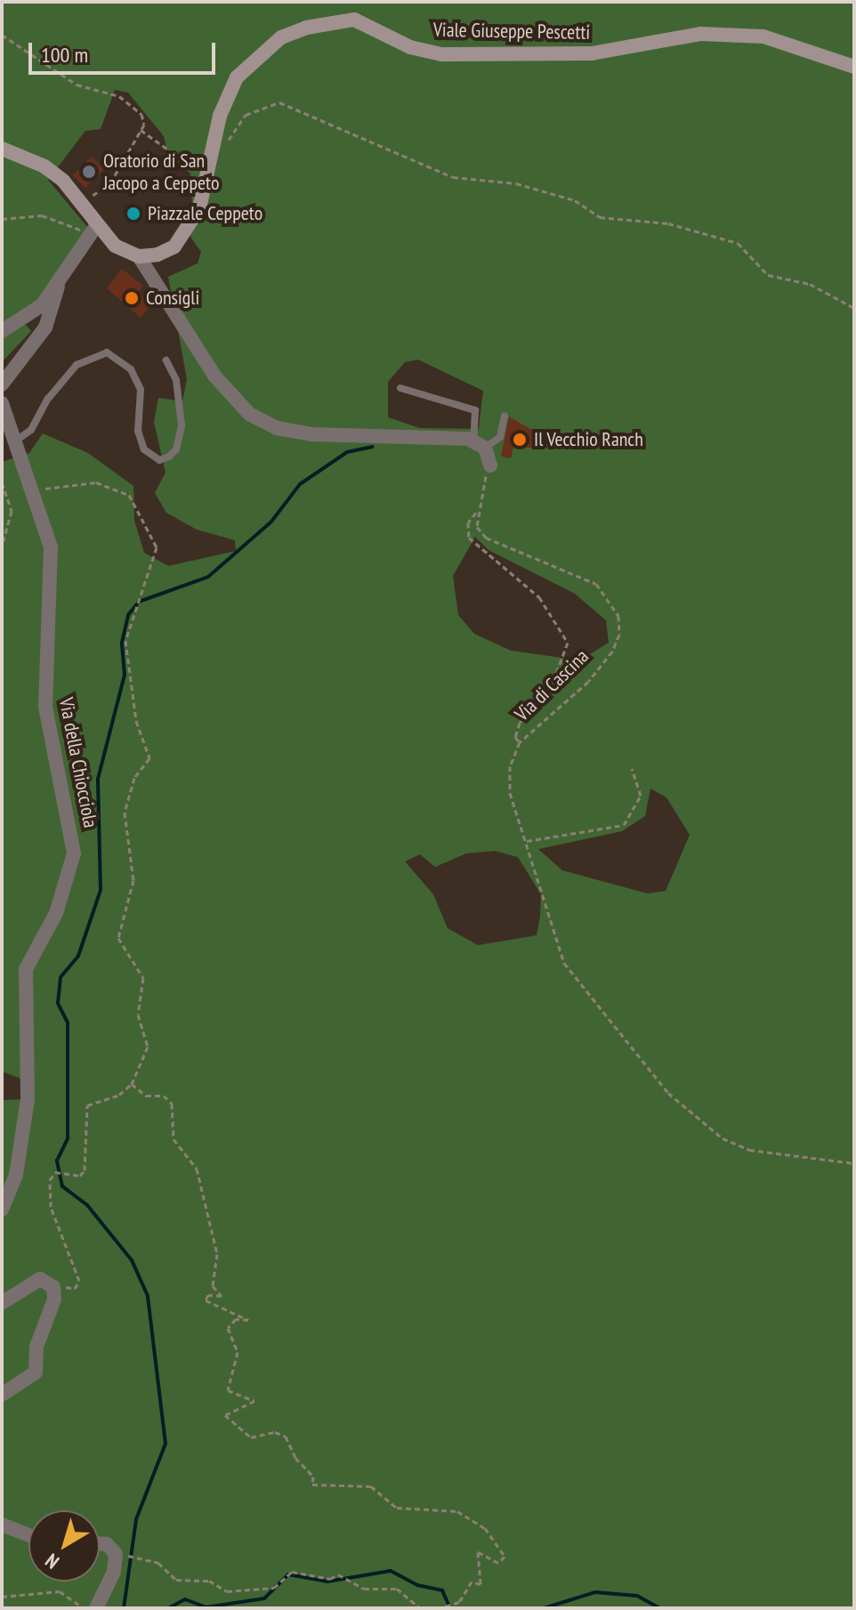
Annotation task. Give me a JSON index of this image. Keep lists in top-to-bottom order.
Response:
{
  "streets": {
    "street": ["Viale Giuseppe Pescetti", "Via della Chiocciola"],
    "path": ["Via di Cascina"]
  },
  "places": [
    "Oratorio di San Jacopo a Ceppeto",
    "Piazzale Ceppeto",
    "Consigli",
    "Il Vecchio Ranch"
  ],
  "scale_bar": "100 m",
  "north": "bottom left"
}
